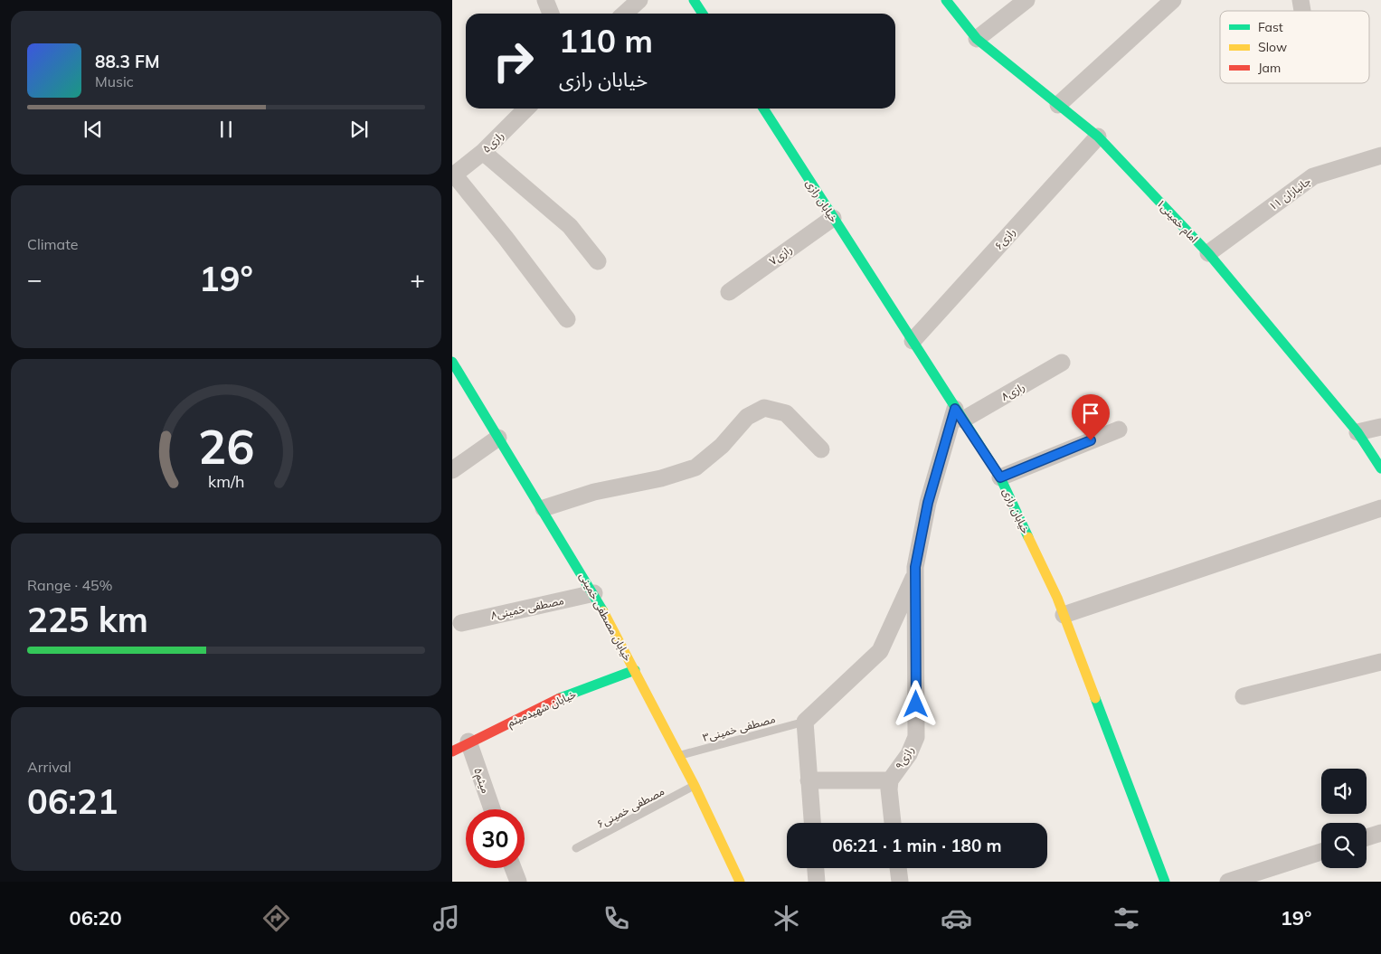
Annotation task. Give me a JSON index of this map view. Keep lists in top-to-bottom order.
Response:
{
  "streets": {
    "street": [
      "رازی۵",
      "جانبازان ۱۱",
      "خیابان رازی",
      "امام خمینی۱",
      "رازی۶",
      "رازی۷",
      "رازی۸",
      "مصطفی خمینی۸",
      "خیابان مصطفی خمینی",
      "خیابان شهیدمیثم",
      "رازی۹",
      "میثم۵"
    ],
    "lane": ["مصطفی خمینی۳", "مصطفی خمینی۶"]
  },
  "crossings": [
    ["جانبازان ۱۱", "امام خمینی۱"],
    ["خیابان رازی", "رازی۶"],
    ["خیابان رازی", "رازی۷"],
    ["خیابان رازی", "رازی۸"],
    ["خیابان رازی", "رازی۹"],
    ["امام خمینی۱", "رازی۶"],
    ["رازی۸", "رازی۹"],
    ["مصطفی خمینی۸", "خیابان مصطفی خمینی"],
    ["خیابان مصطفی خمینی", "خیابان شهیدمیثم"],
    ["خیابان مصطفی خمینی", "مصطفی خمینی۳"],
    ["خیابان مصطفی خمینی", "مصطفی خمینی۶"],
    ["خیابان شهیدمیثم", "میثم۵"],
    ["مصطفی خمینی۳", "رازی۹"]
  ],
  "legend": ["Fast", "Slow", "Jam"],
  "page": {
    "turn": ["110 m", "خیابان رازی"],
    "song": ["88.3 FM", "Music"],
    "tile": [
      "Climate",
      ["Range · 45%", "225 km"],
      ["Arrival", "06:21"]
    ],
    "heat": ["−", "19°", "+"],
    "limit": "30",
    "trip": "06:21 · 1 min · 180 m",
    "tabs": ["06:20", "19°"],
    "gauge": ["26", "km/h"]
  }
}
